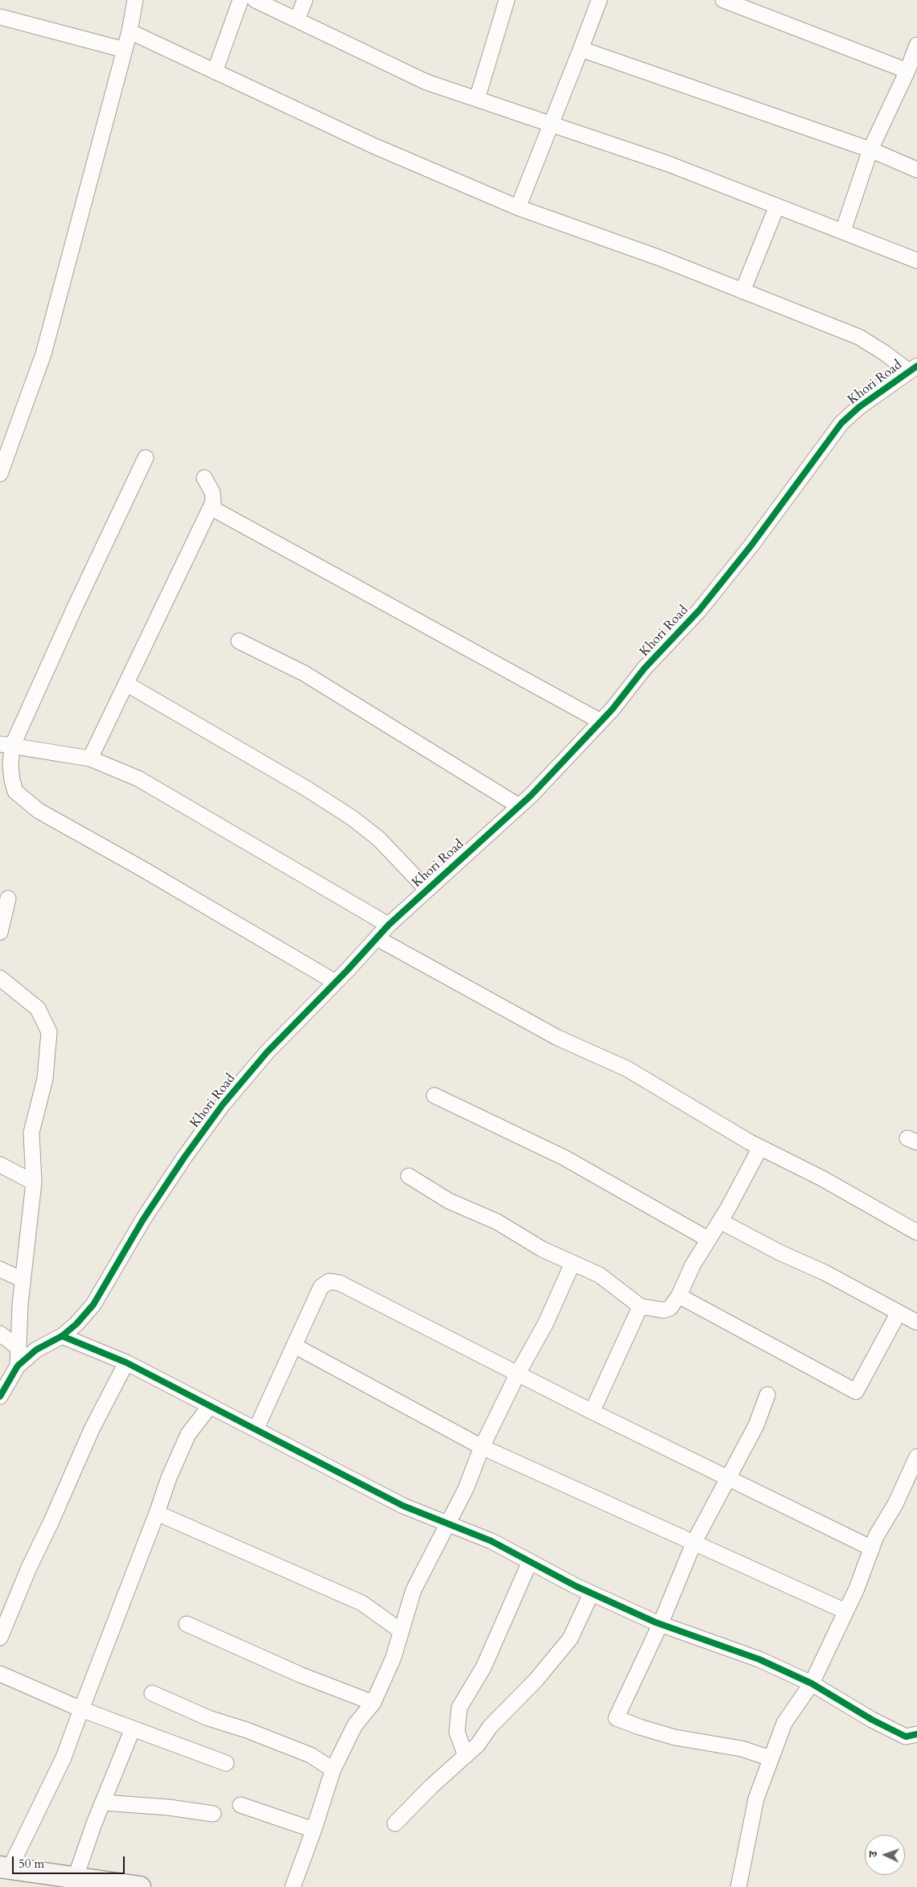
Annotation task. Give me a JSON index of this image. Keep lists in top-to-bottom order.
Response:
{
  "streets": {
    "street": ["Khori Road"]
  },
  "scale_bar": "50 m",
  "north": "left"
}
